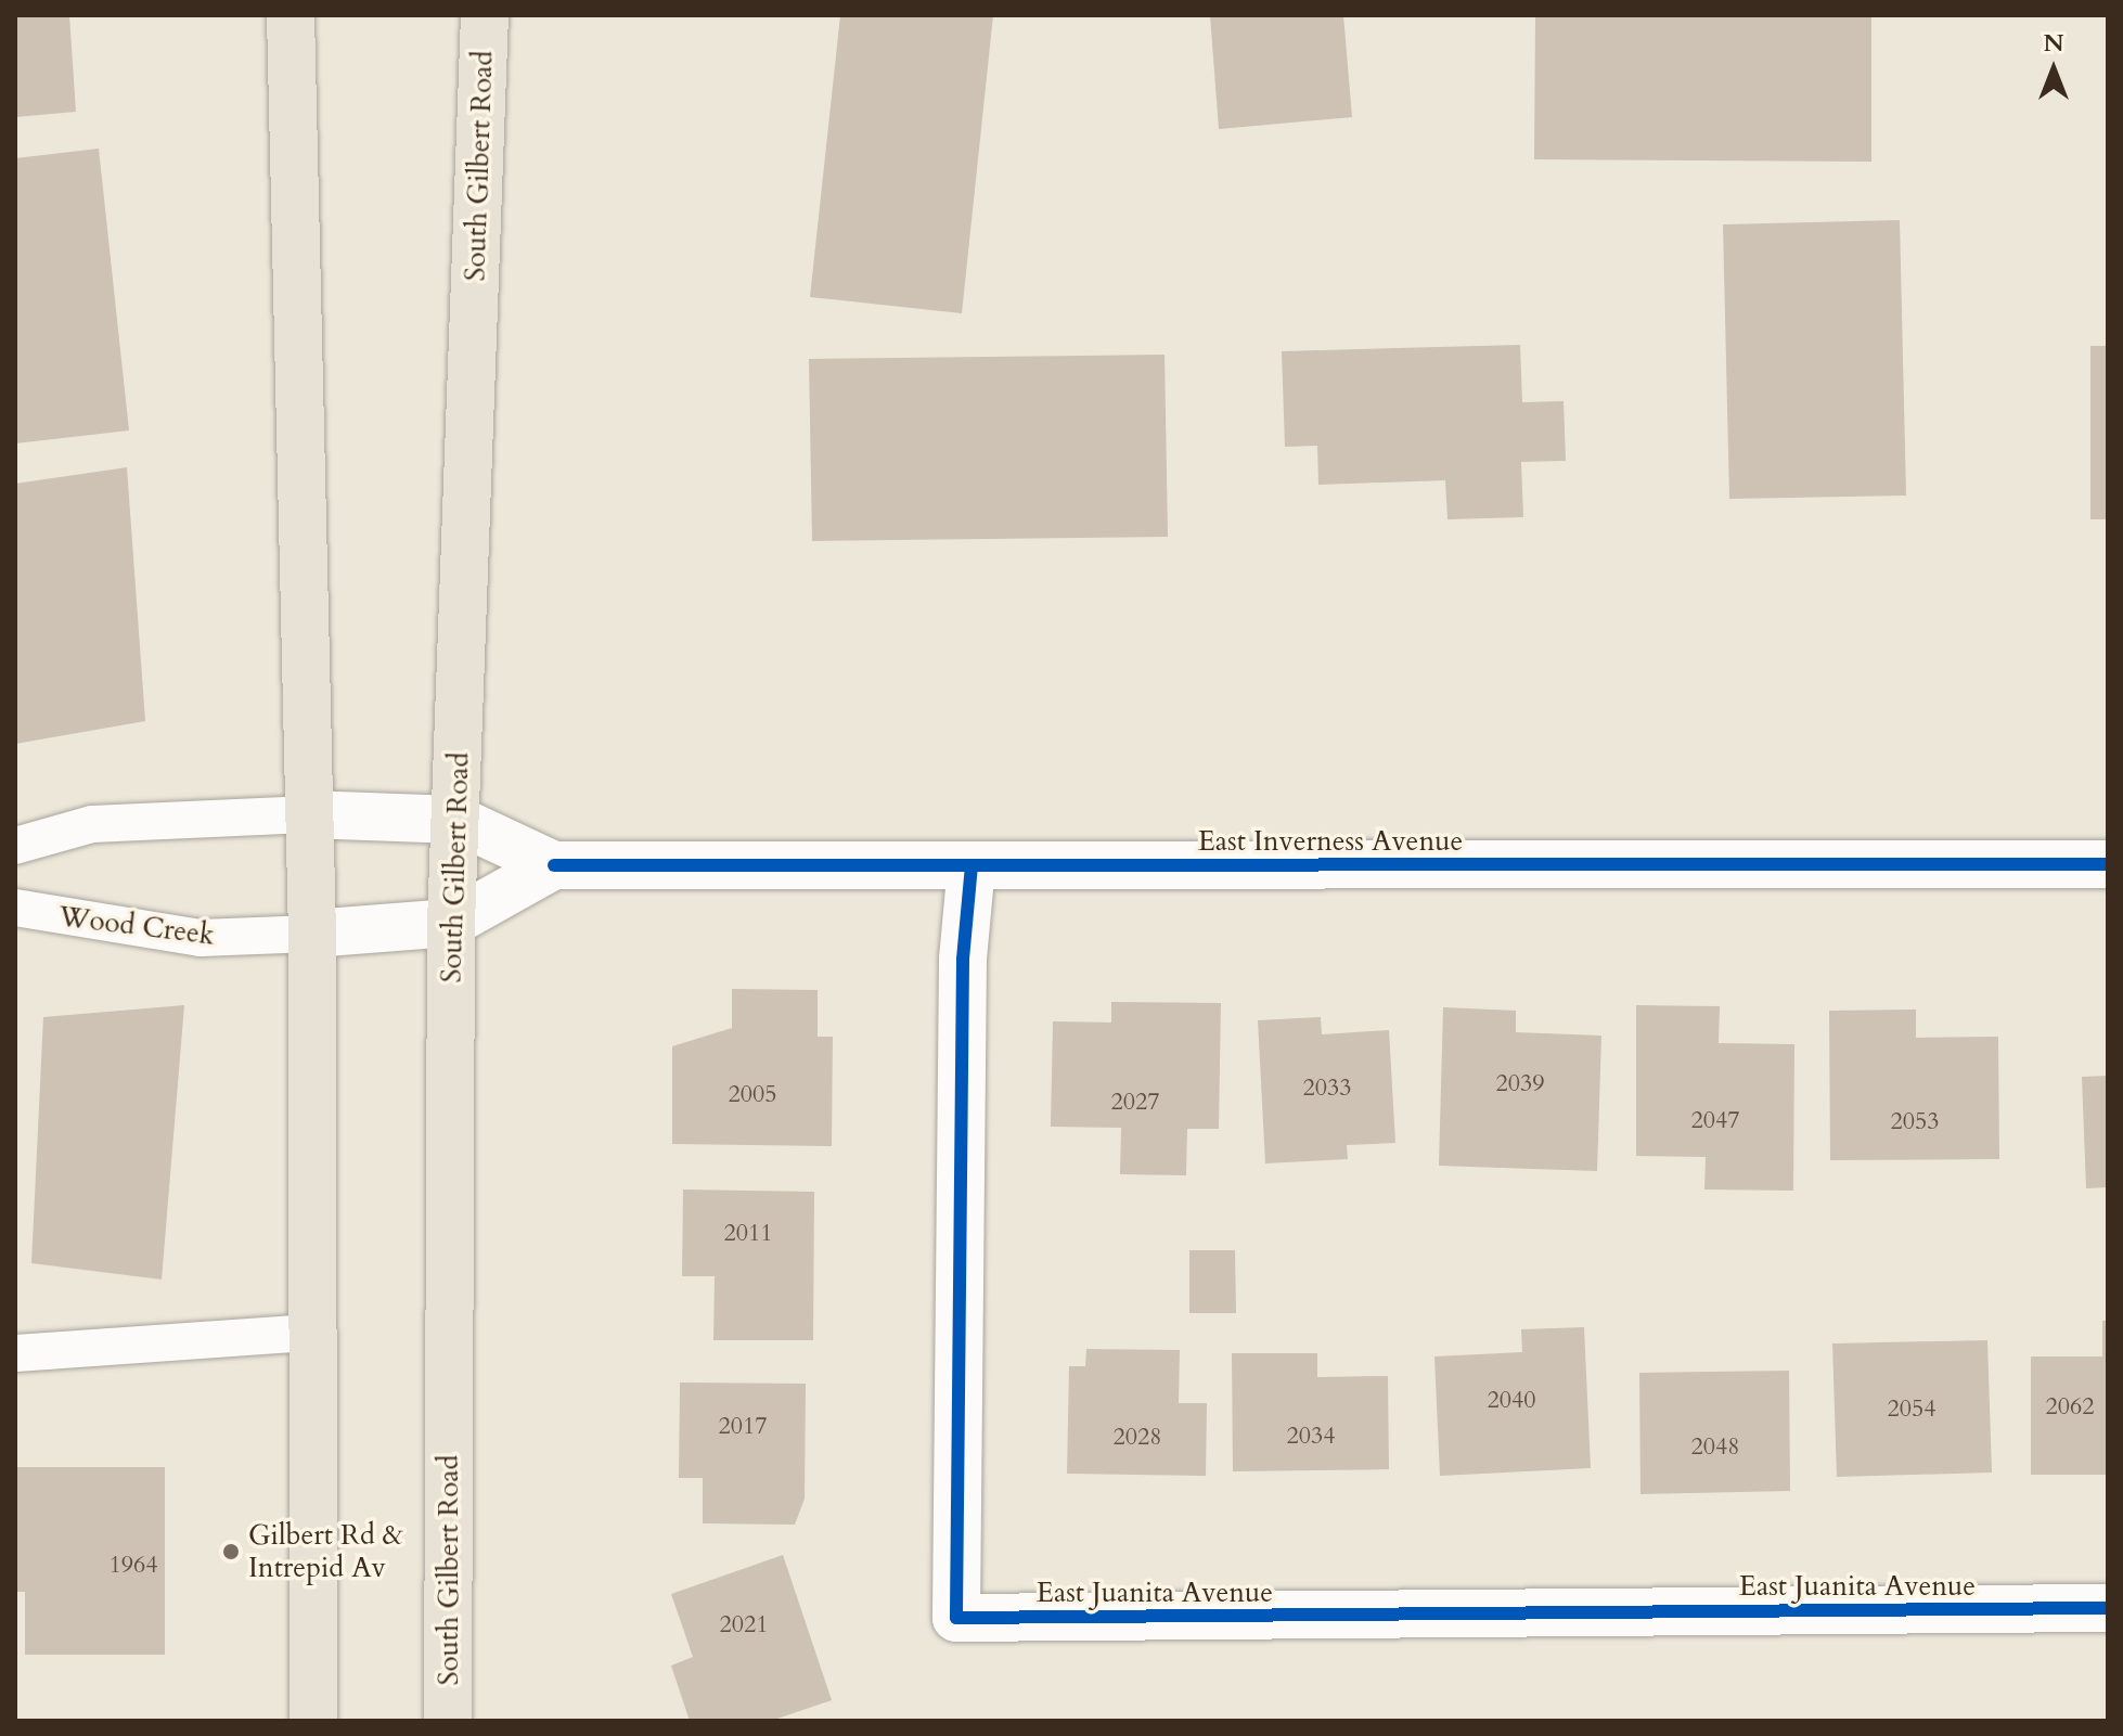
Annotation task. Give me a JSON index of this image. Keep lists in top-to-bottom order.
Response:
{
  "streets": {
    "main road": ["South Gilbert Road"],
    "street": ["East Inverness Avenue", "East Juanita Avenue"],
    "lane": ["Wood Creek"]
  },
  "crossings": [
    ["South Gilbert Road", "East Inverness Avenue"],
    ["East Inverness Avenue", "Wood Creek"],
    ["East Inverness Avenue", "East Juanita Avenue"]
  ],
  "places": ["Gilbert Rd & Intrepid Av"],
  "house_numbers": [
    "2039",
    "2033",
    "2005",
    "2027",
    "2047",
    "2053",
    "2011",
    "2040",
    "2062",
    "2054",
    "2017",
    "2034",
    "2028",
    "2048",
    "1964",
    "2021"
  ],
  "north": "top"
}
